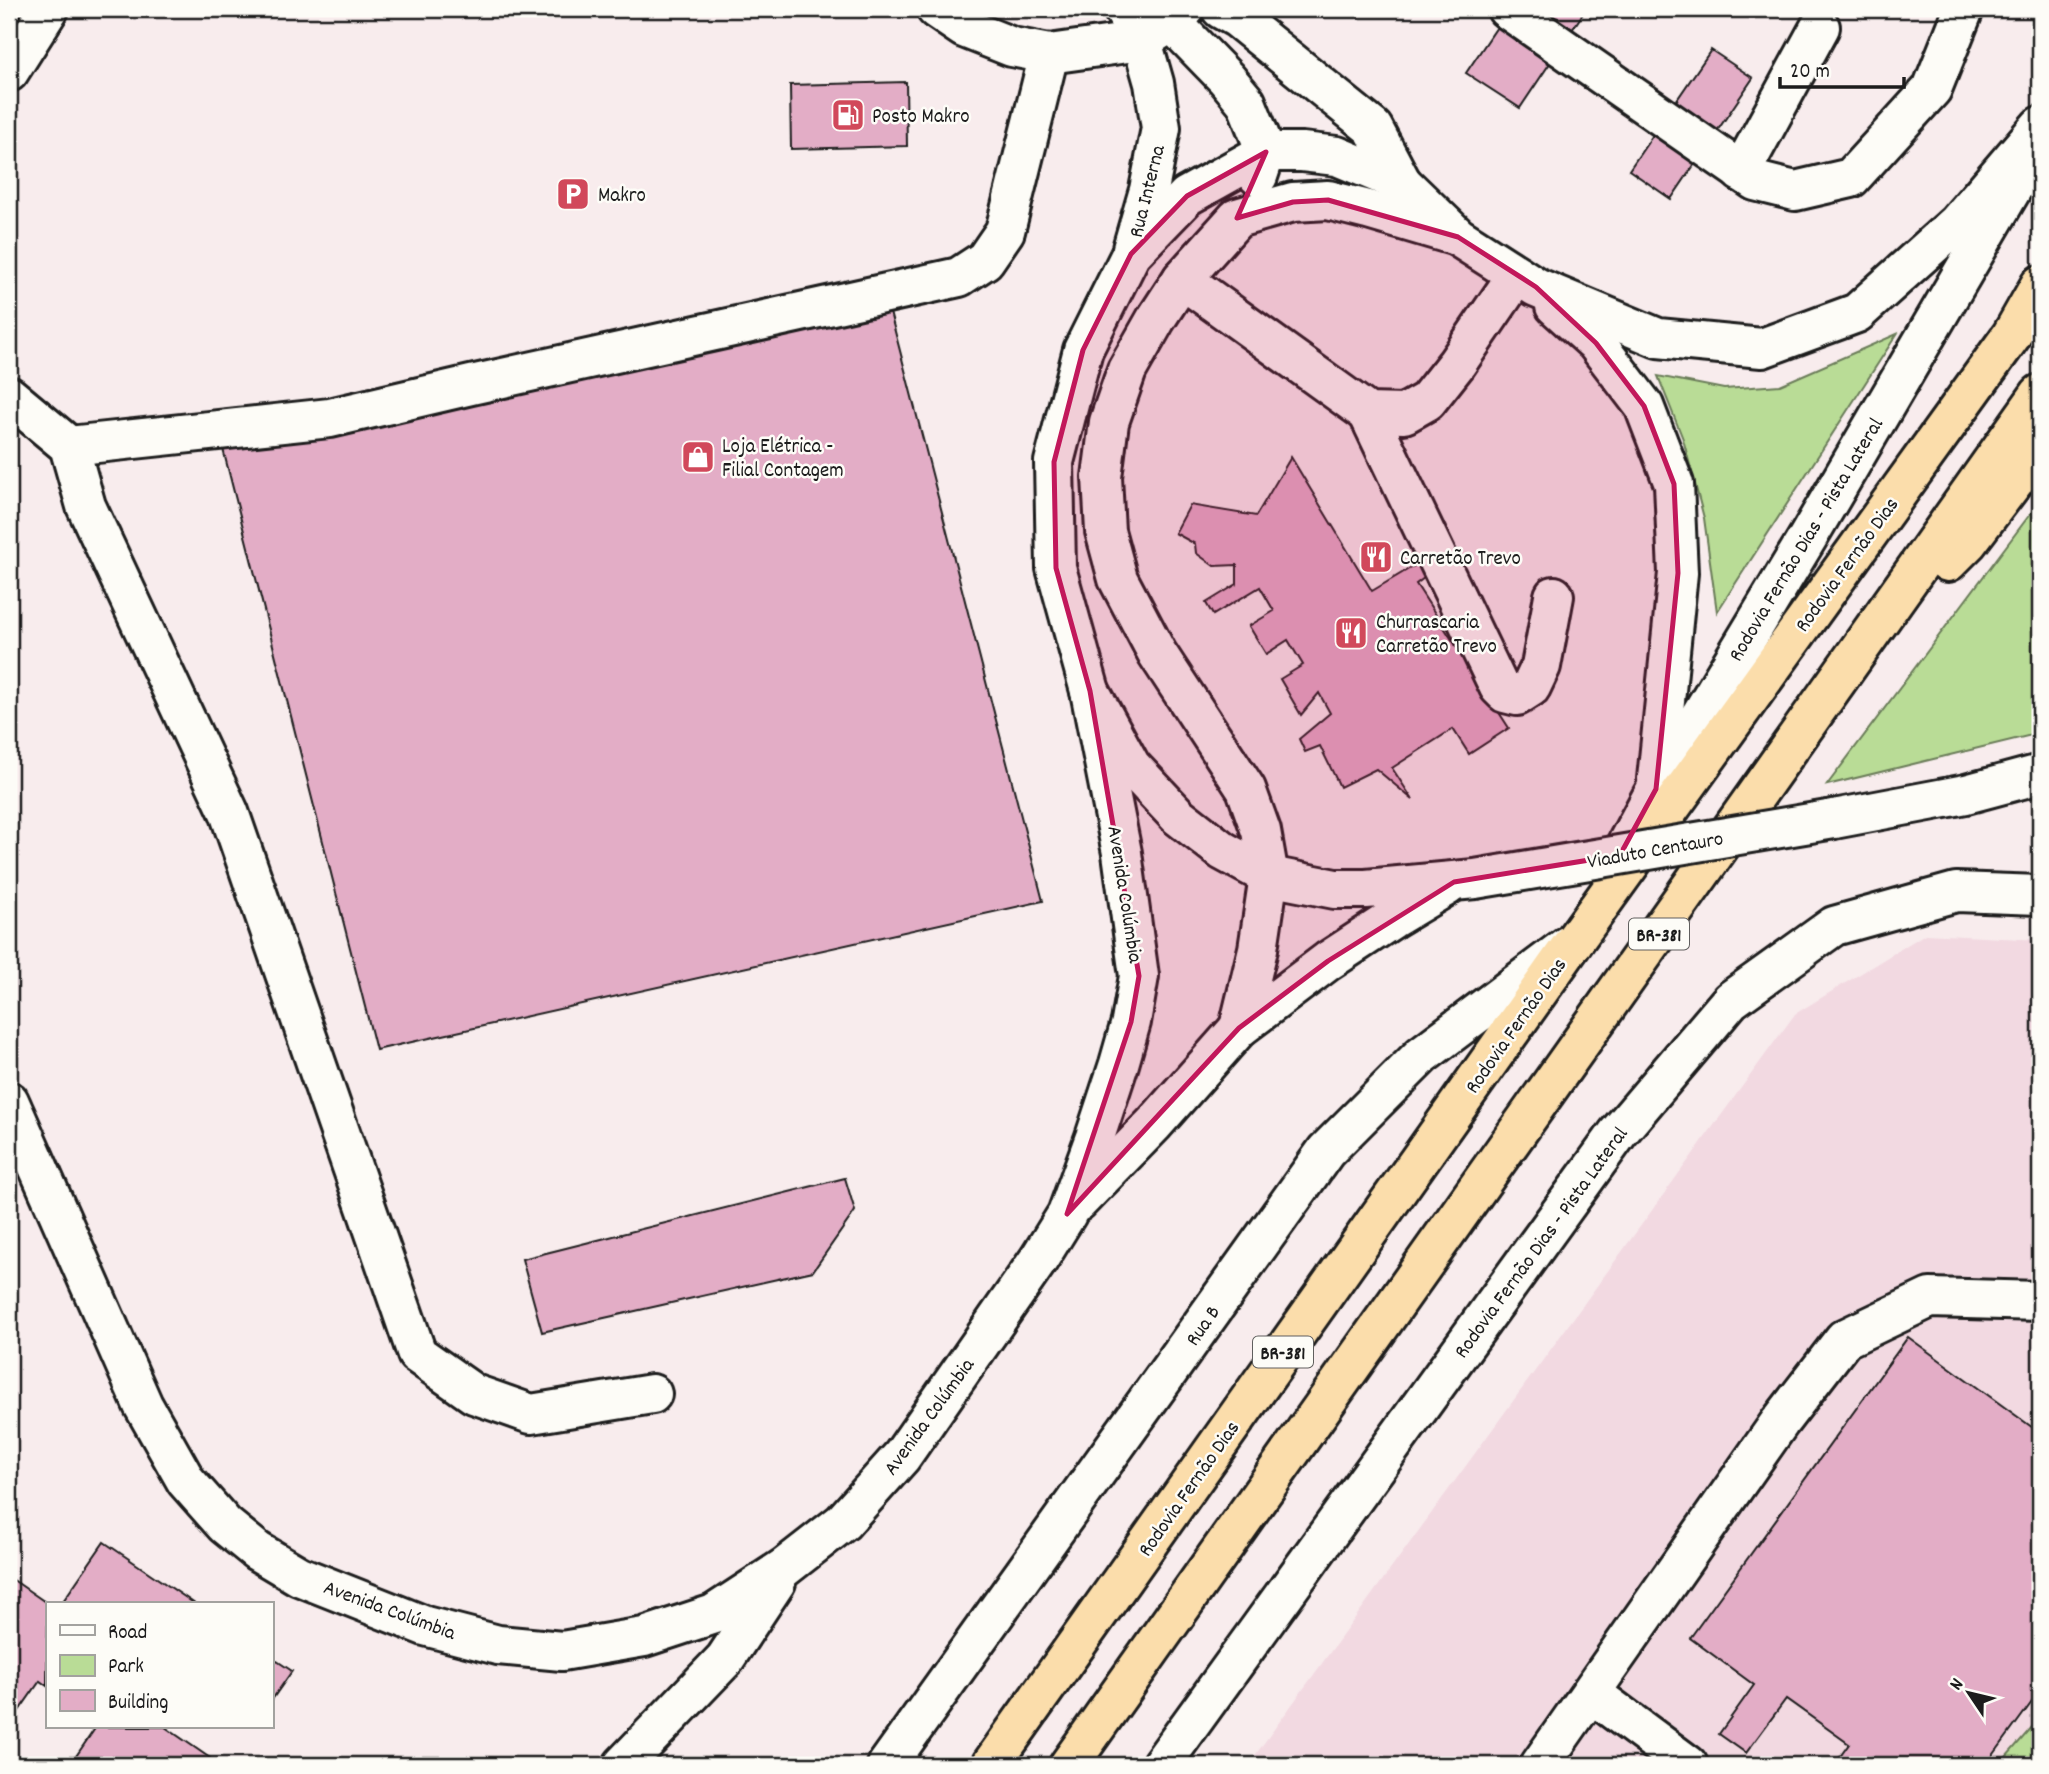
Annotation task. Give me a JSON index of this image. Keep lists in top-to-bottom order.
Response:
{
  "streets": {
    "highway": ["Rodovia Fernão Dias", "BR-381"],
    "street": [
      "Rua Interna",
      "Rodovia Fernão Dias - Pista Lateral",
      "Viaduto Centauro",
      "Avenida Colúmbia",
      "Rua B"
    ]
  },
  "crossings": [
    ["Rodovia Fernão Dias - Pista Lateral", "Rodovia Fernão Dias"],
    ["Rodovia Fernão Dias - Pista Lateral", "Rua B"],
    ["Rodovia Fernão Dias", "Rua B"],
    ["Viaduto Centauro", "Avenida Colúmbia"]
  ],
  "places": {
    "fuel station": ["Posto Makro"],
    "parking": ["Makro"],
    "shop": ["Loja Elétrica - Filial Contagem"],
    "restaurant": ["Carretão Trevo", "Churrascaria Carretão Trevo"]
  },
  "legend": ["Road", "Park", "Building"],
  "scale_bar": "20 m",
  "north": "top left"
}
